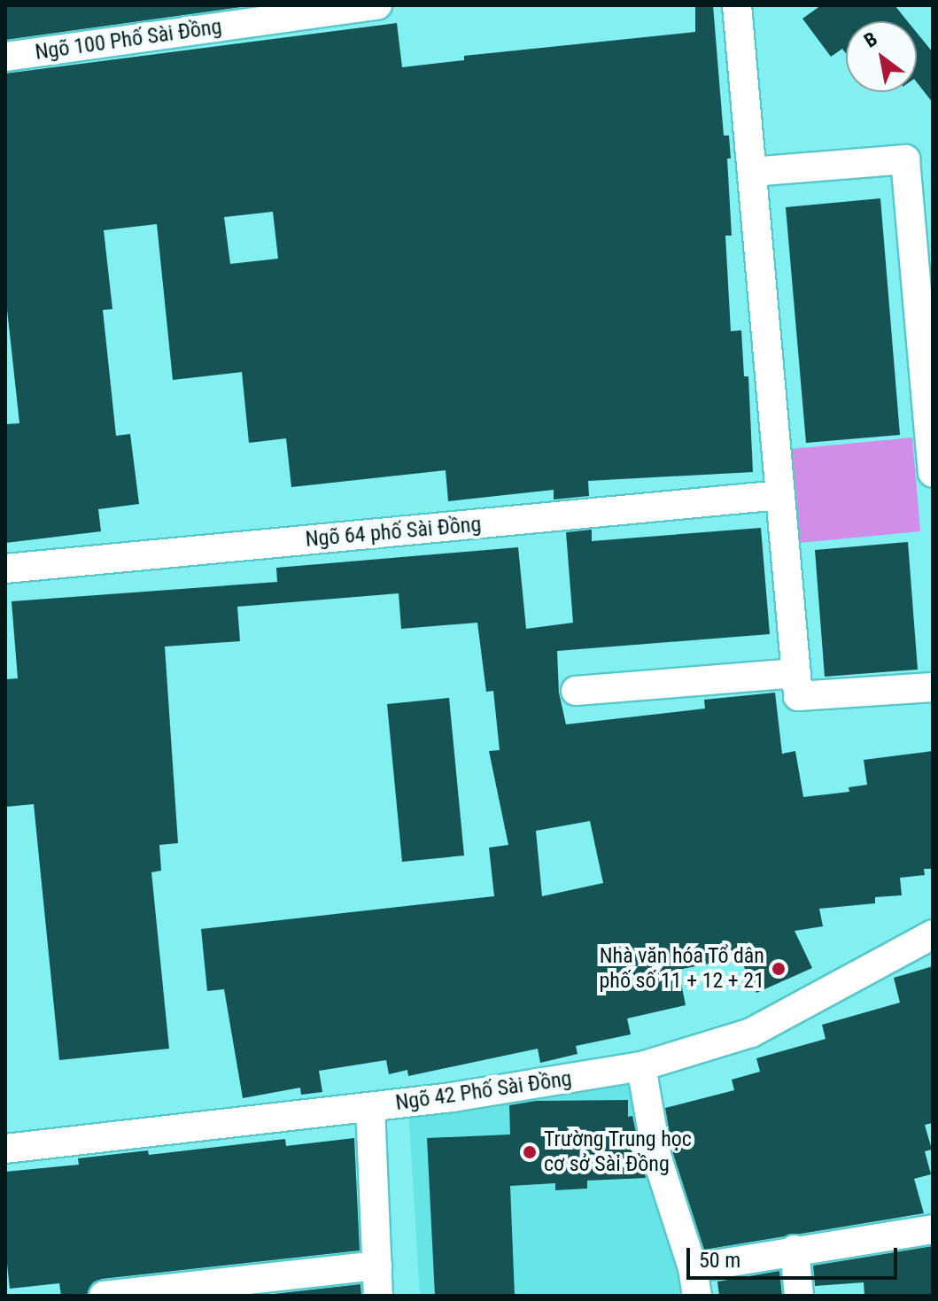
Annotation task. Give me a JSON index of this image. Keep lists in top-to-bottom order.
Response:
{
  "streets": {
    "street": ["Ngõ 100 Phố Sài Đồng", "Ngõ 64 phố Sài Đồng", "Ngõ 42 Phố Sài Đồng"]
  },
  "places": ["Nhà văn hóa Tổ dân phố số 11 + 12 + 21", "Trường Trung học cơ sở Sài Đồng"],
  "scale_bar": "50 m",
  "north": "top left"
}
